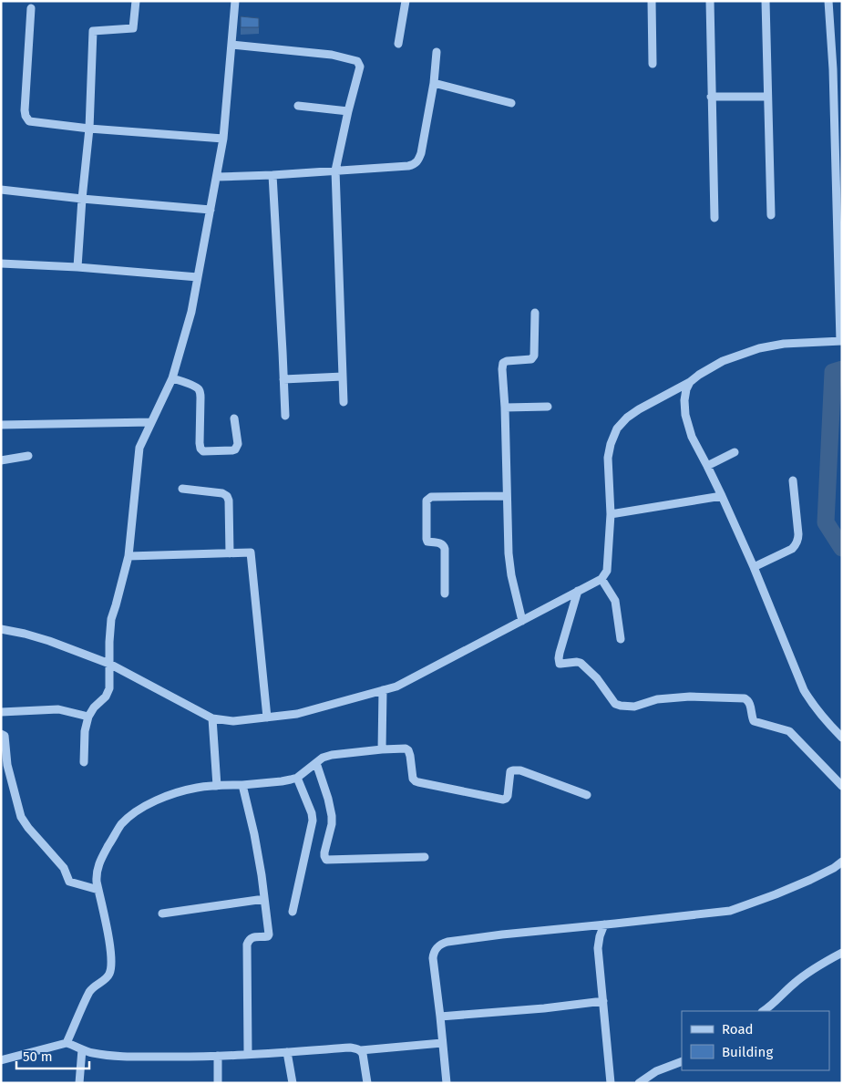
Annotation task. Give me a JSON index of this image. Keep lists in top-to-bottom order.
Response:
{
  "legend": ["Road", "Building"],
  "scale_bar": "50 m"
}
